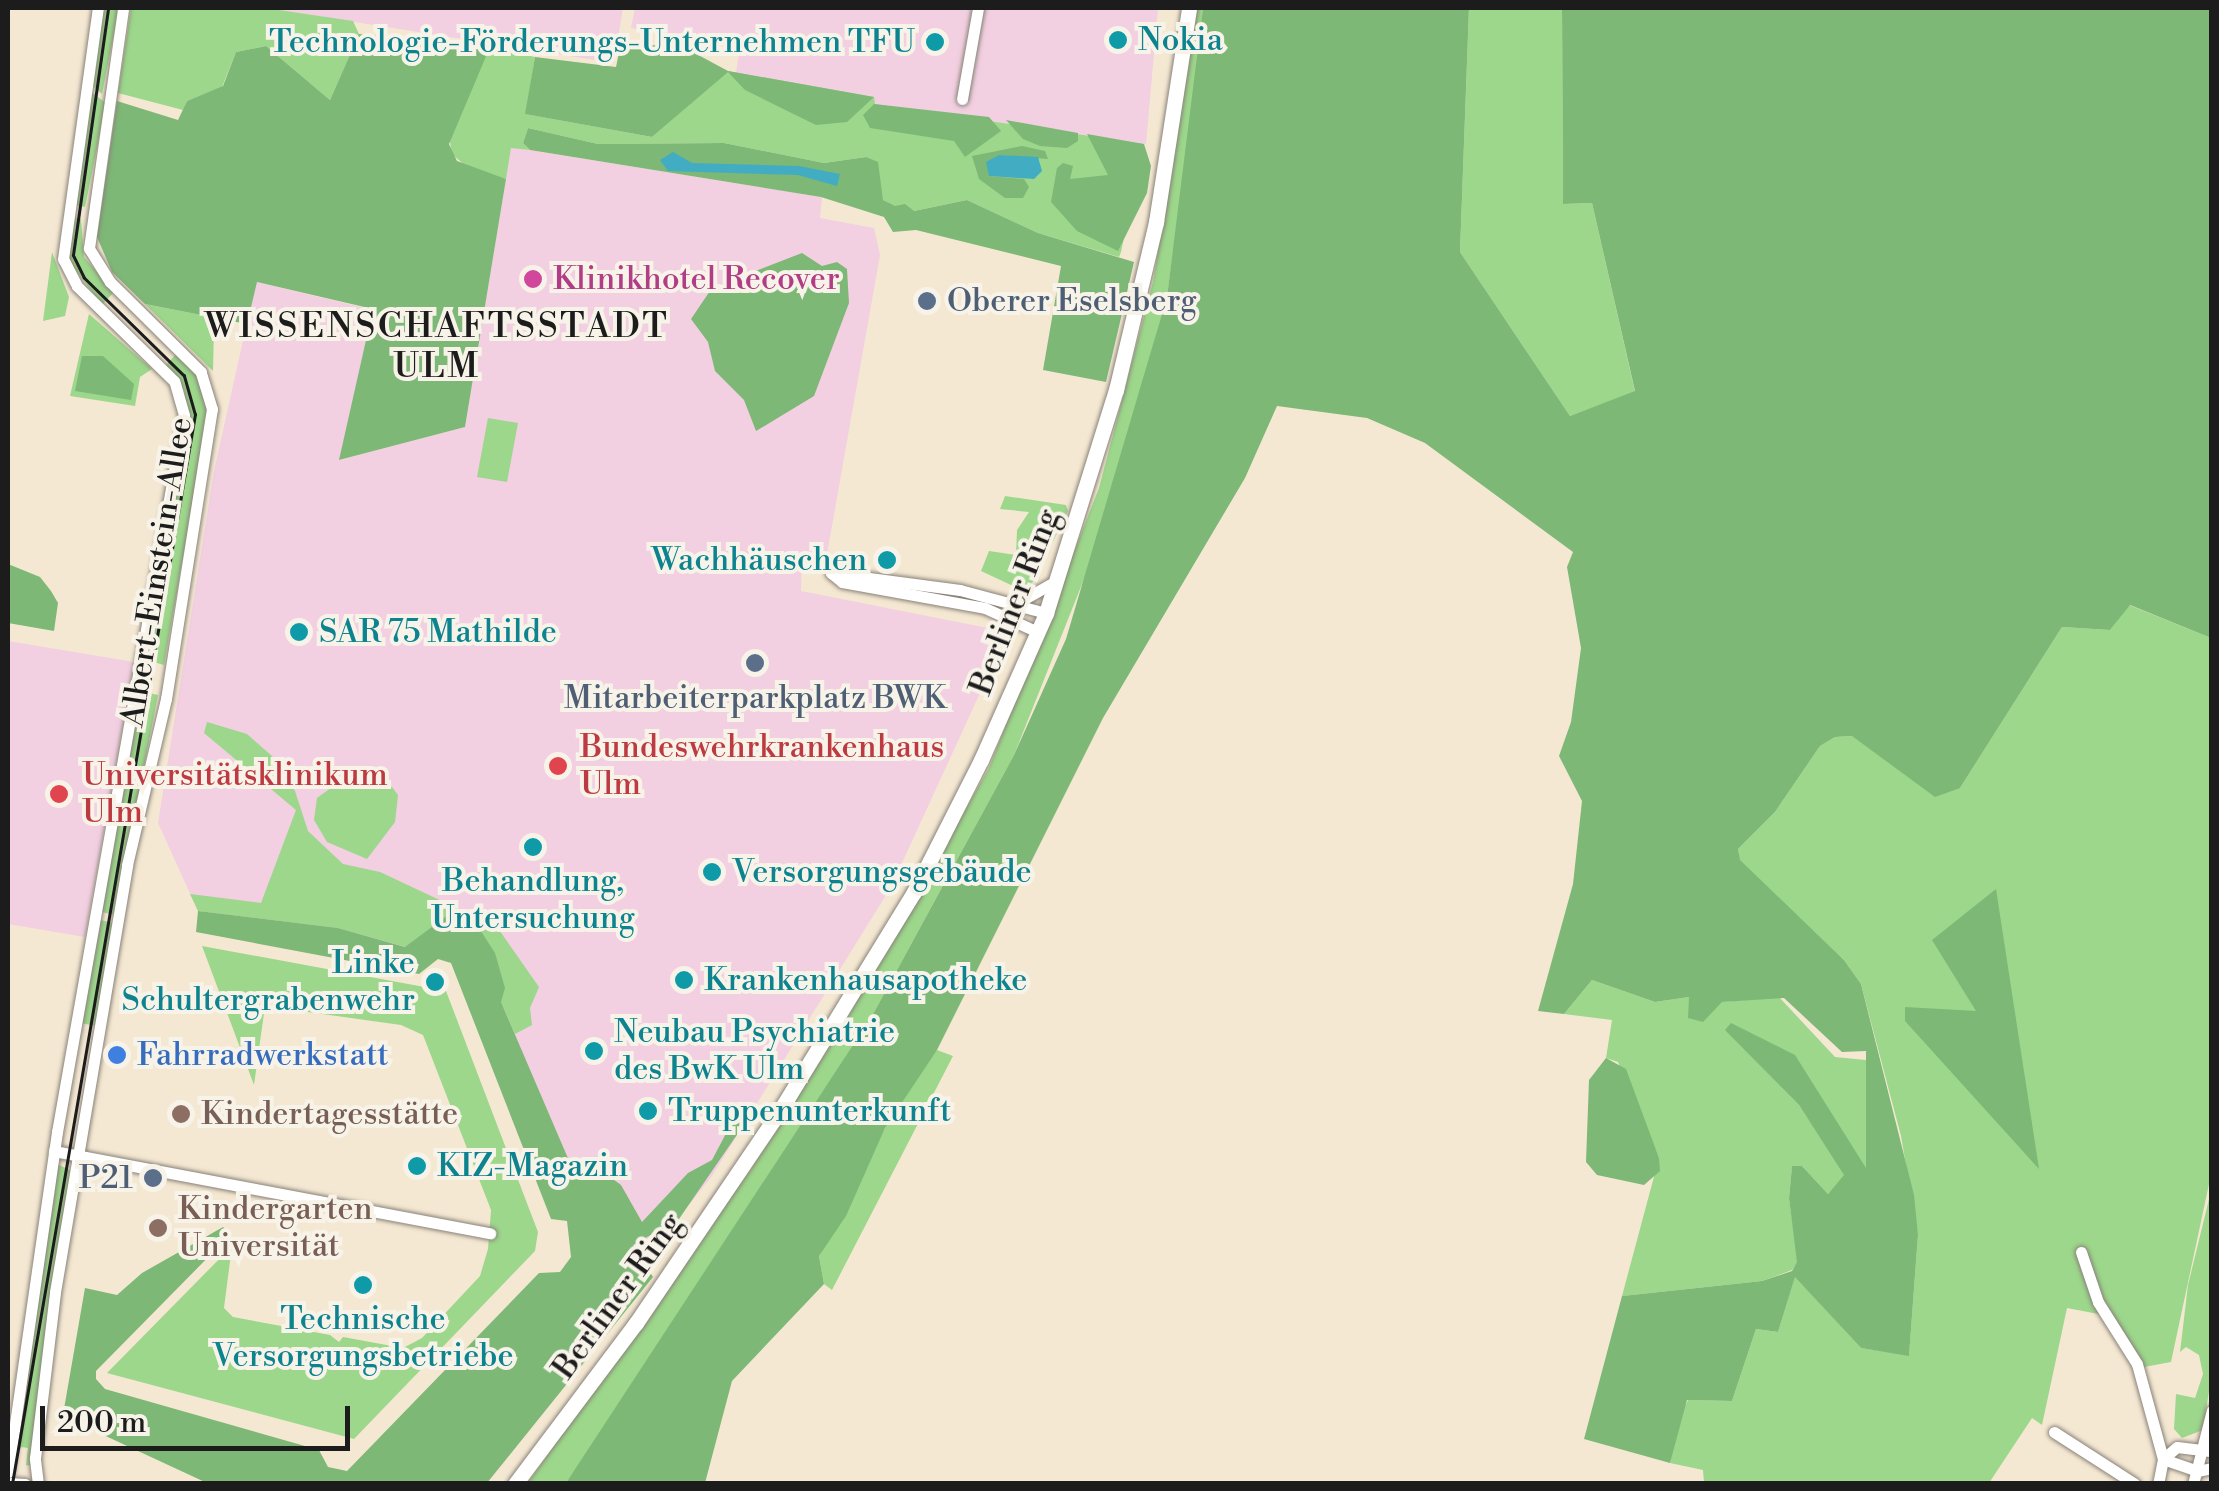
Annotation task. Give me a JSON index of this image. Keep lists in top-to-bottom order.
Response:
{
  "streets": {
    "main road": ["Berliner Ring"],
    "street": ["Albert-Einstein-Allee"]
  },
  "districts": ["WISSENSCHAFTSSTADT ULM"],
  "places": [
    "Nokia",
    "Technologie-Förderungs-Unternehmen TFU",
    "Klinikhotel Recover",
    "Oberer Eselsberg",
    "Wachhäuschen",
    "SAR 75 Mathilde",
    "Mitarbeiterparkplatz BWK",
    "Bundeswehrkrankenhaus Ulm",
    "Universitätsklinikum Ulm",
    "Behandlung, Untersuchung",
    "Versorgungsgebäude",
    "Krankenhausapotheke",
    "Linke Schultergrabenwehr",
    "Neubau Psychiatrie des BwK Ulm",
    "Fahrradwerkstatt",
    "Truppenunterkunft",
    "Kindertagesstätte",
    "KIZ-Magazin",
    "P21",
    "Kindergarten Universität",
    "Technische Versorgungsbetriebe"
  ],
  "scale_bar": "200 m"
}
